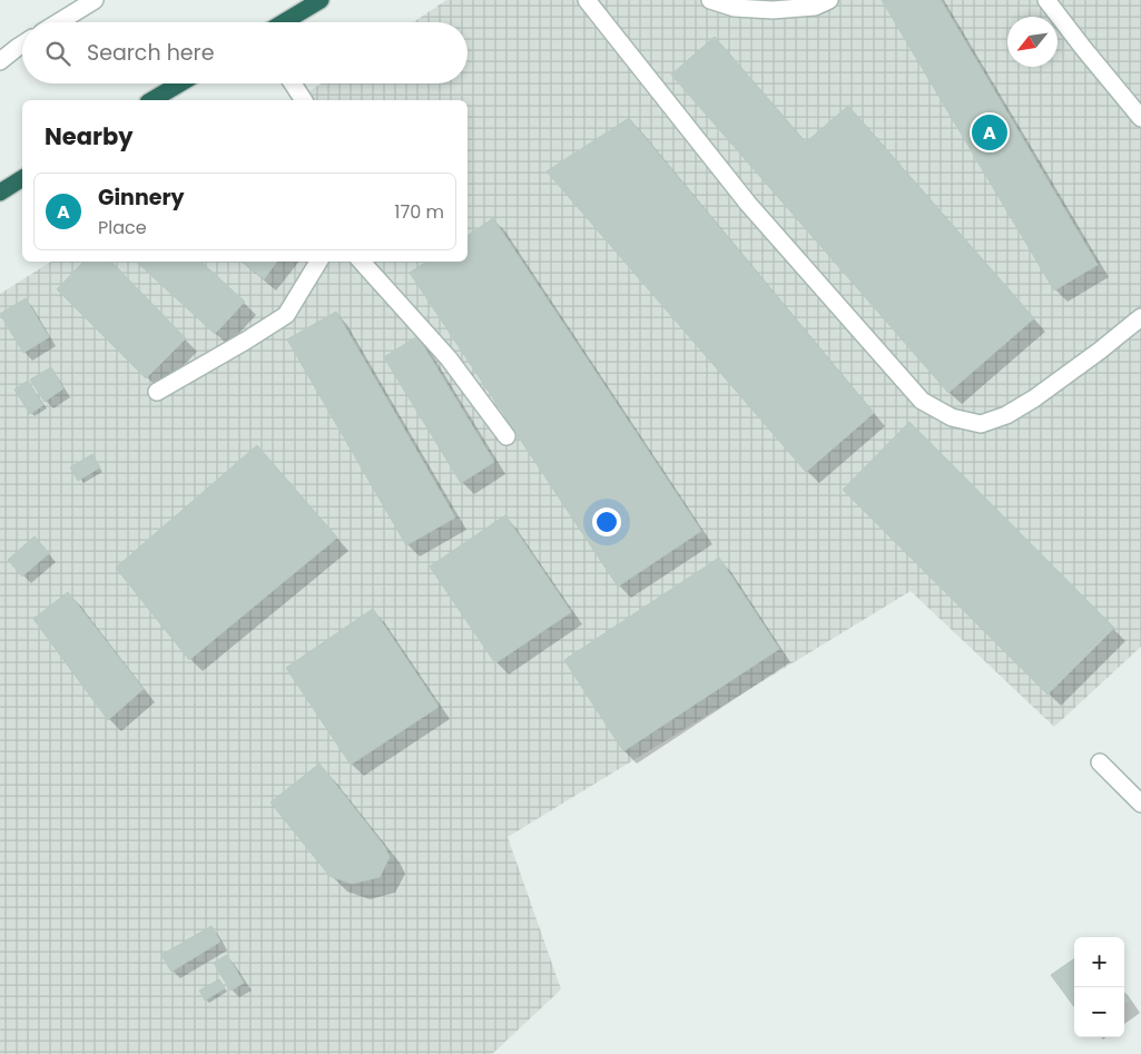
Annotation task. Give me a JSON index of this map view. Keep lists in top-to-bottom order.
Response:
{
  "north": "bottom left",
  "page": {
    "search": "Search here",
    "heading": "Nearby",
    "pins": "A",
    "list": [
      {
        "mark": "A",
        "name": "Ginnery",
        "note": "Place",
        "value": "170 m"
      }
    ],
    "map_buttons": ["+", "−"]
  }
}
